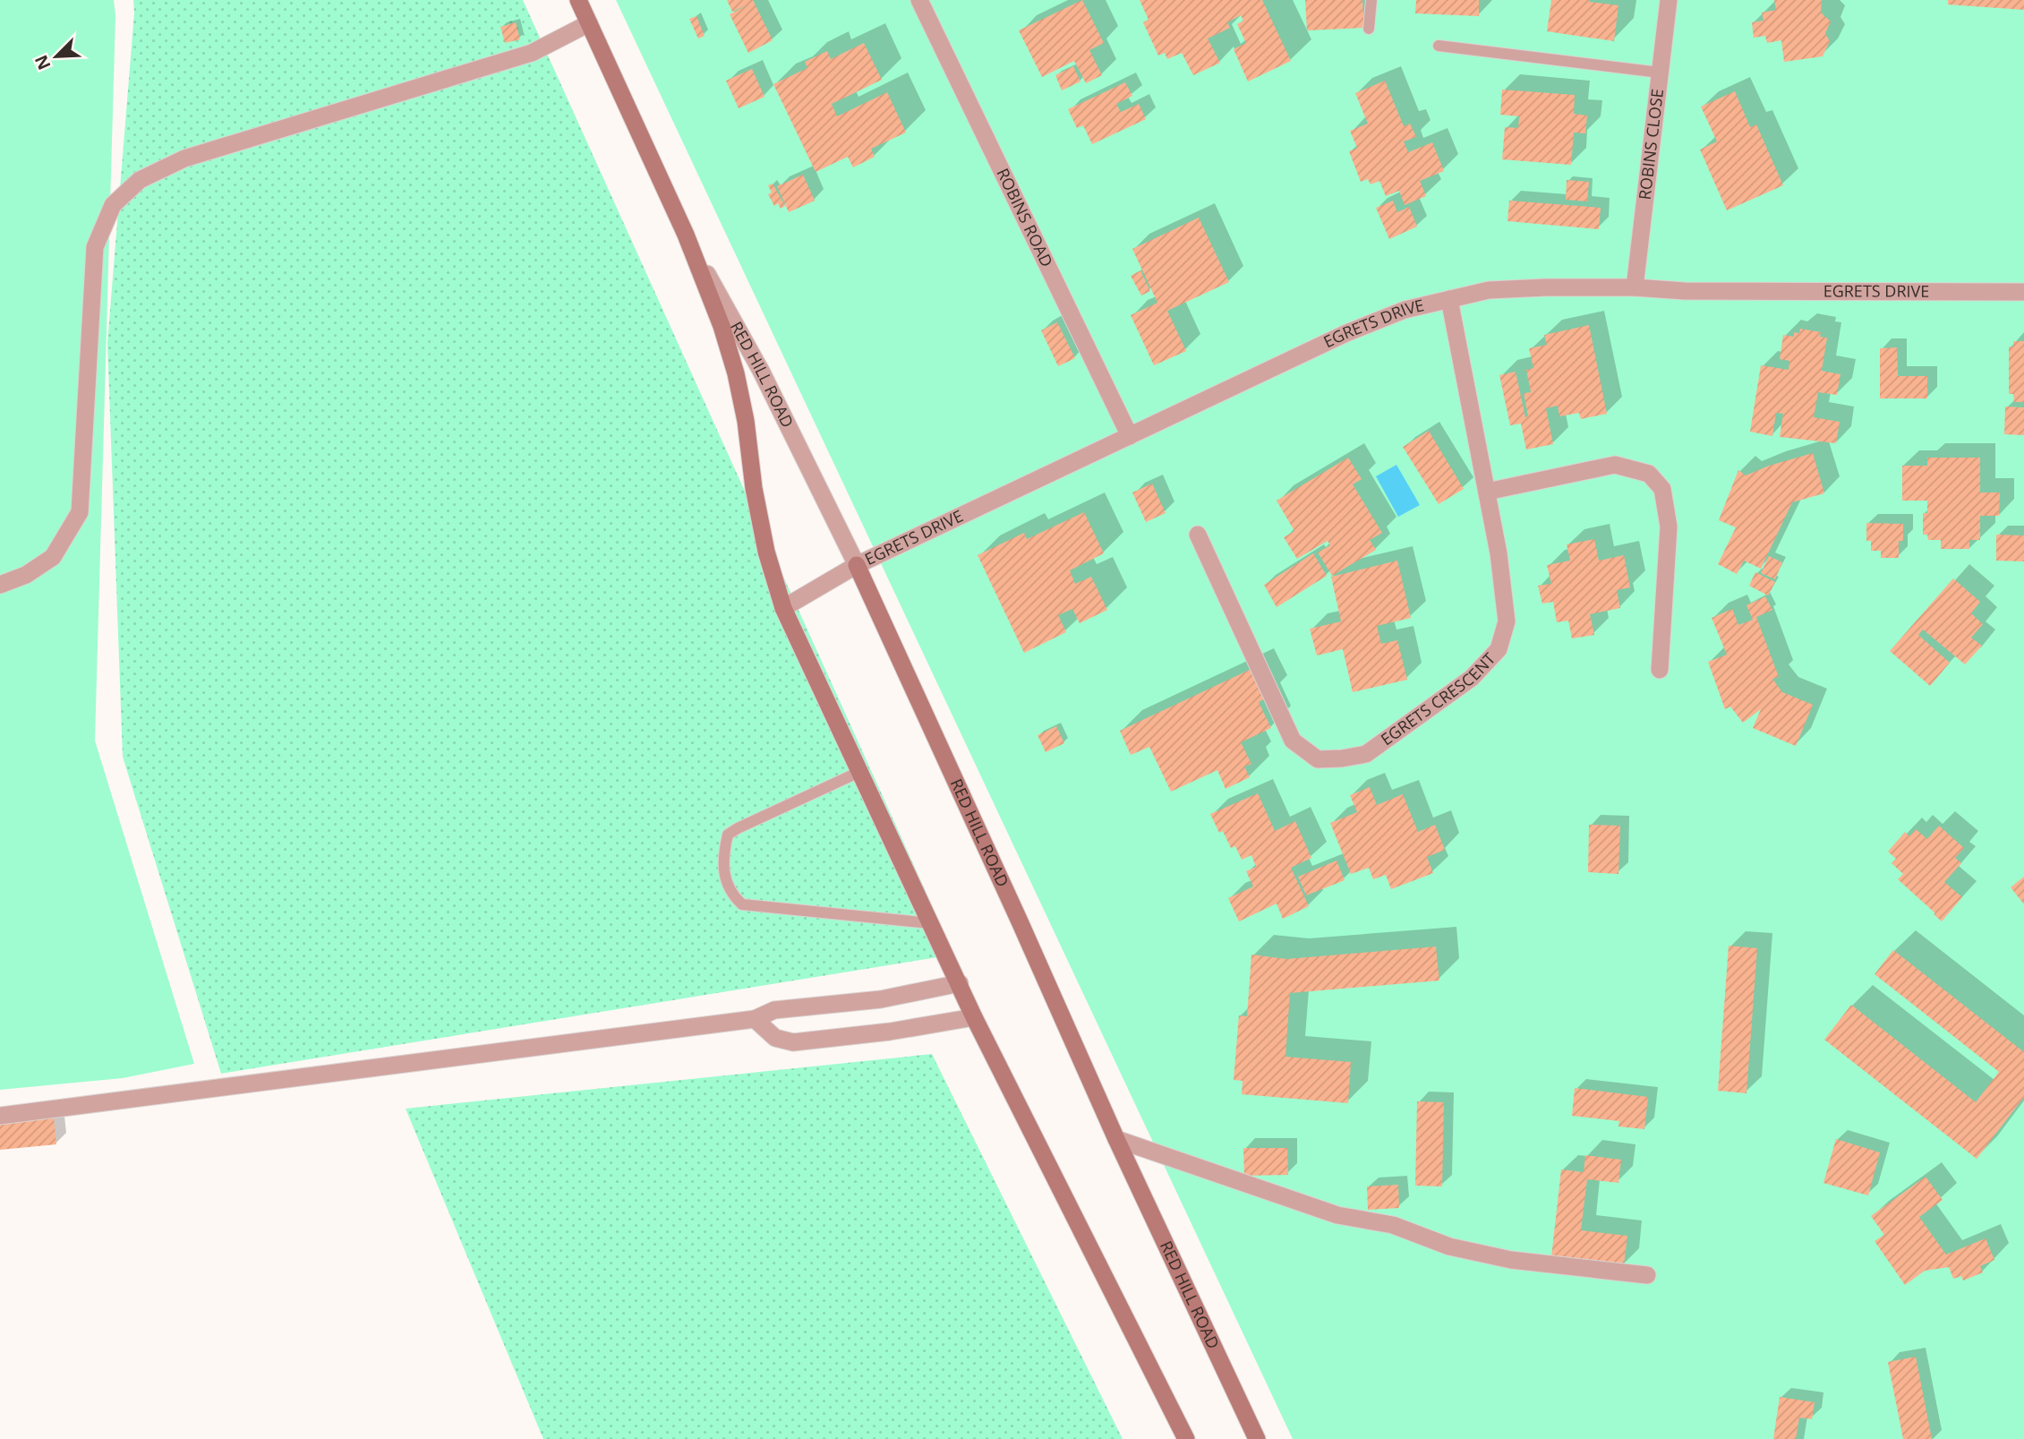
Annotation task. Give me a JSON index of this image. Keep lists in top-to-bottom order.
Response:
{
  "streets": {
    "main road": ["RED HILL ROAD"],
    "street": [
      "ROBINS CLOSE",
      "ROBINS ROAD",
      "EGRETS DRIVE",
      "EGRETS CRESCENT"
    ]
  },
  "crossings": [
    ["ROBINS CLOSE", "EGRETS DRIVE"],
    ["ROBINS ROAD", "EGRETS DRIVE"],
    ["EGRETS DRIVE", "RED HILL ROAD"],
    ["EGRETS DRIVE", "EGRETS CRESCENT"]
  ],
  "north": "bottom left"
}
